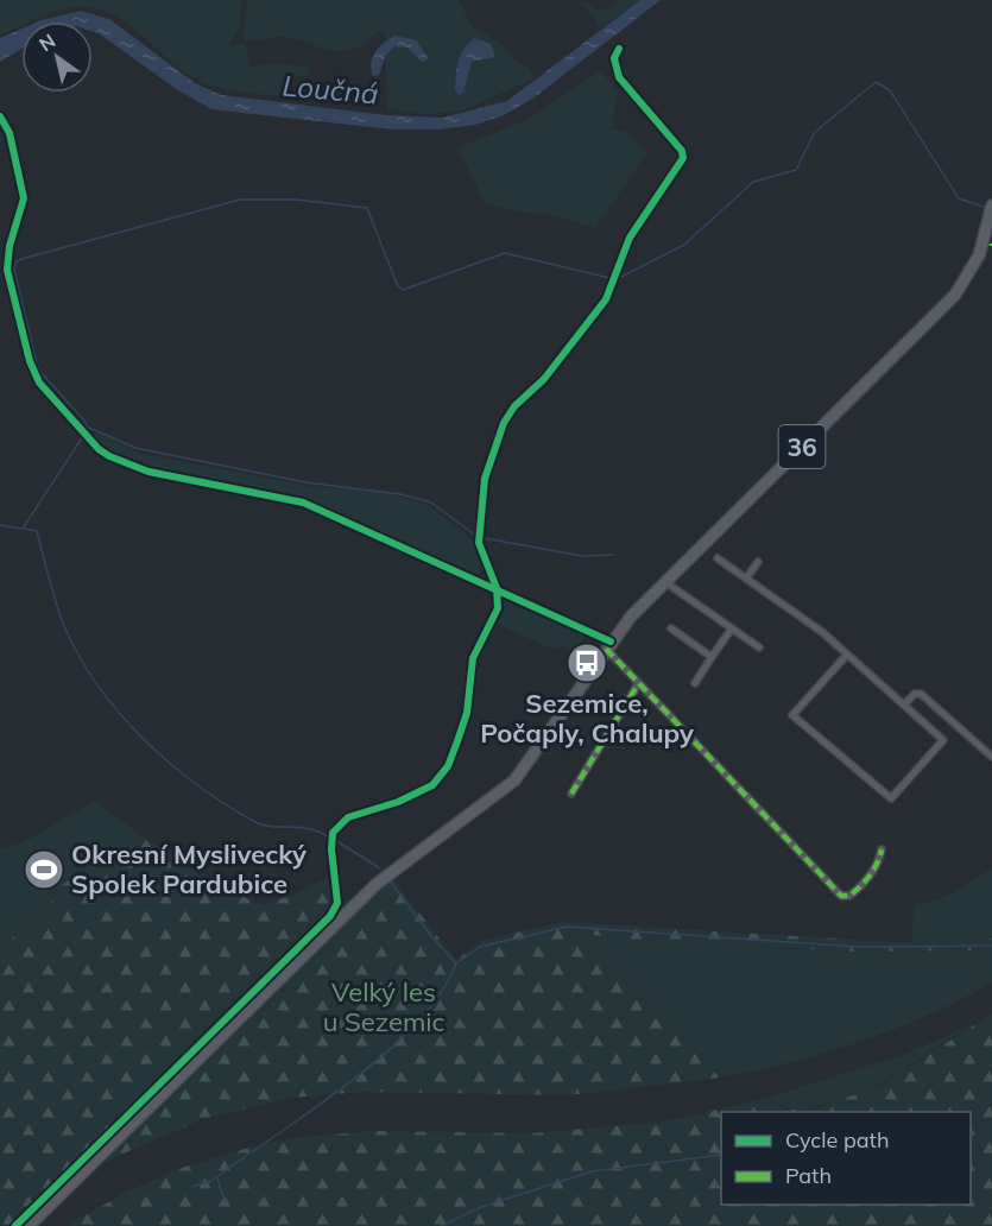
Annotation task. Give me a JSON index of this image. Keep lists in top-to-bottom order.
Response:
{
  "streets": {
    "main road": ["36"]
  },
  "water": ["Loučná"],
  "parks": ["Velký les u Sezemic"],
  "places": {
    "bus stop": ["Sezemice, Počaply, Chalupy"],
    "sports": ["Okresní Myslivecký Spolek Pardubice"]
  },
  "legend": ["Cycle path", "Path"],
  "north": "top left"
}
